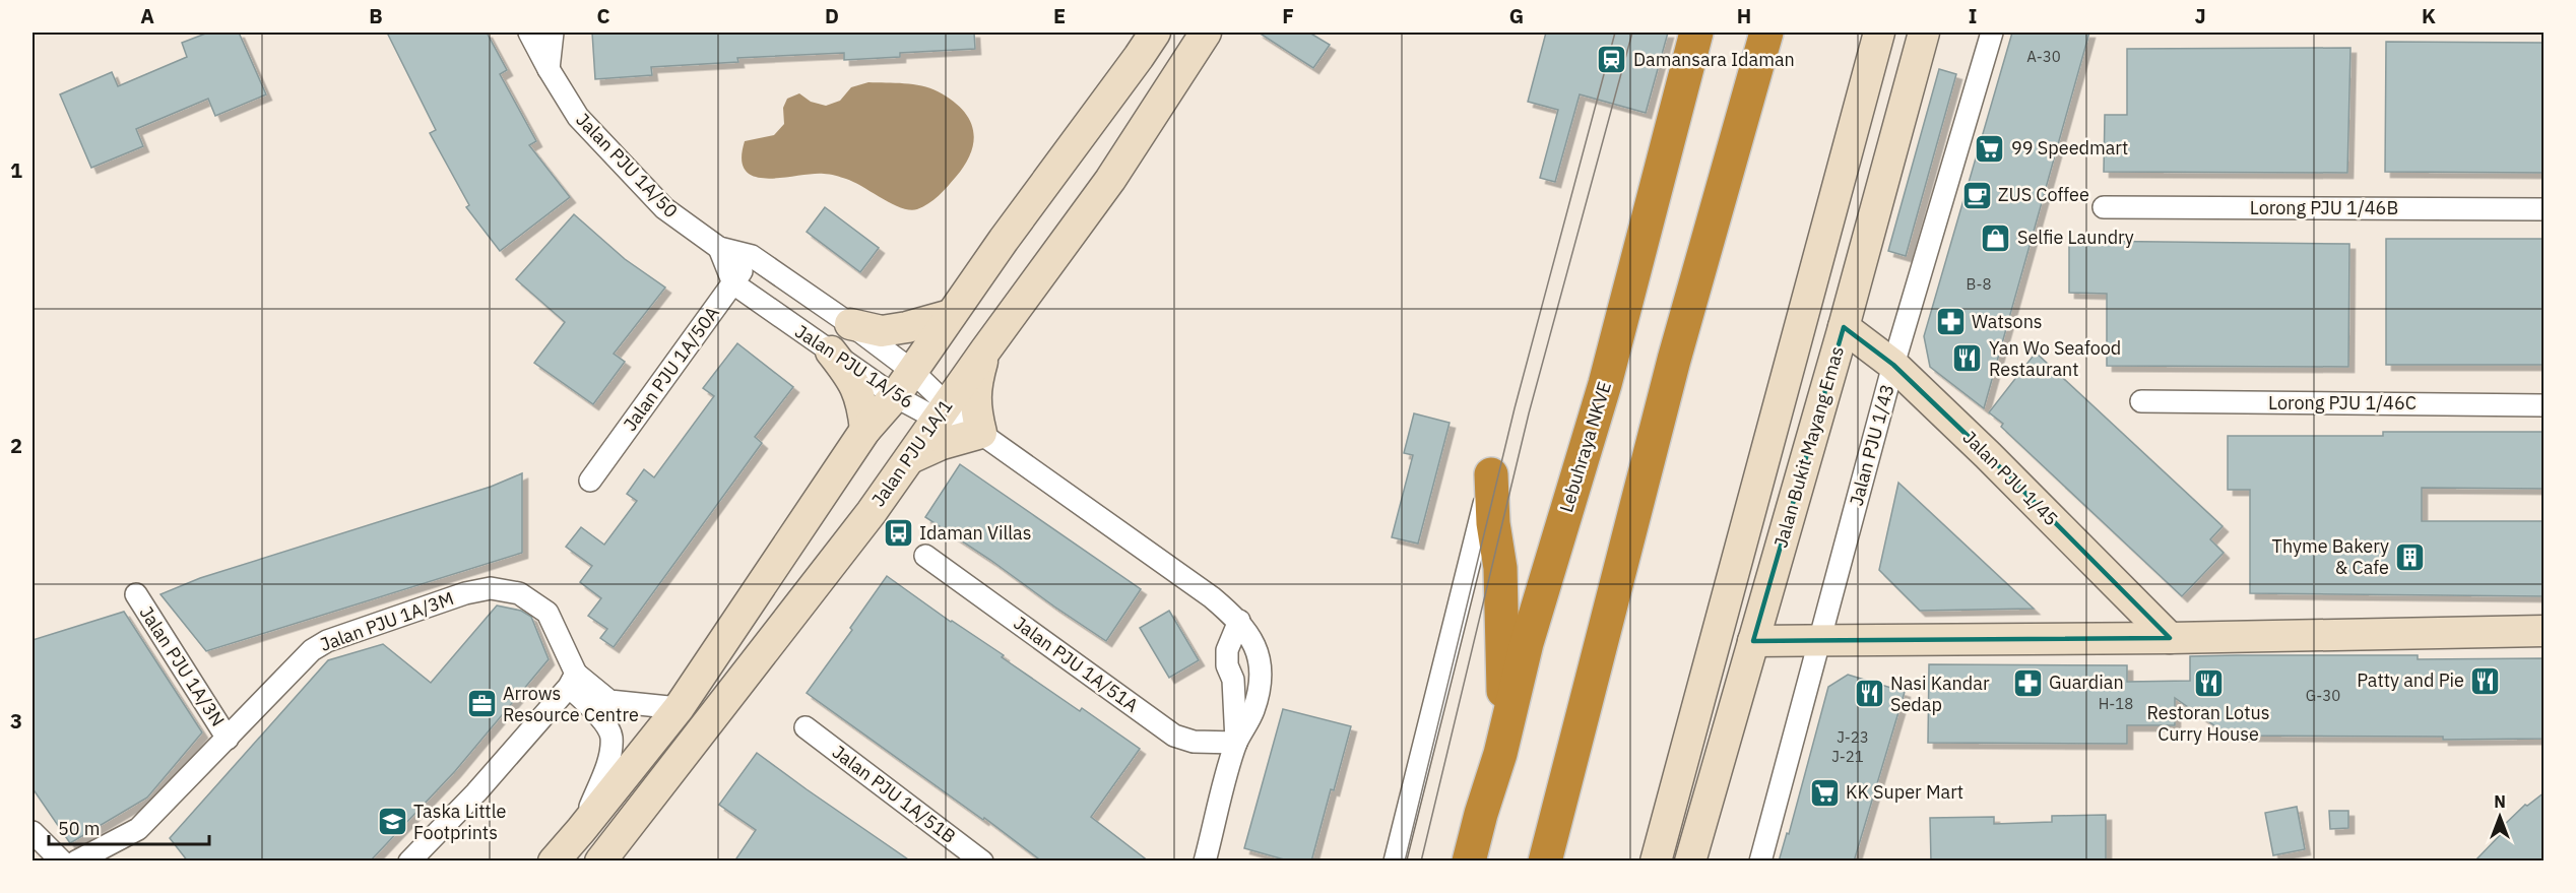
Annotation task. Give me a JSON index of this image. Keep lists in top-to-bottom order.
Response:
{
  "streets": {
    "highway": ["Lebuhraya NKVE"],
    "main road": ["Jalan Bukit Mayang Emas", "Jalan PJU 1A/1", "Jalan PJU 1/45"],
    "street": [
      "Jalan PJU 1A/50",
      "Lorong PJU 1/46B",
      "Jalan PJU 1A/56",
      "Jalan PJU 1A/50A",
      "Lorong PJU 1/46C",
      "Jalan PJU 1/43",
      "Jalan PJU 1A/3M",
      "Jalan PJU 1A/51A",
      "Jalan PJU 1A/3N",
      "Jalan PJU 1A/51B"
    ]
  },
  "crossings": [
    ["Jalan PJU 1A/50", "Jalan PJU 1A/56"],
    ["Jalan PJU 1A/56", "Jalan PJU 1A/50A"],
    ["Jalan PJU 1A/56", "Jalan PJU 1A/1"],
    ["Jalan PJU 1/43", "Jalan PJU 1/45"],
    ["Jalan Bukit Mayang Emas", "Jalan PJU 1/45"],
    ["Jalan PJU 1A/3M", "Jalan PJU 1A/3N"]
  ],
  "places": {
    "station": ["Damansara Idaman"],
    "supermarket": ["99 Speedmart", "KK Super Mart"],
    "cafe": ["ZUS Coffee"],
    "shop": ["Selfie Laundry"],
    "pharmacy": ["Watsons", "Guardian"],
    "restaurant": [
      "Yan Wo Seafood Restaurant",
      "Patty and Pie",
      "Restoran Lotus Curry House",
      "Nasi Kandar Sedap"
    ],
    "bus stop": ["Idaman Villas"],
    "building": ["Thyme Bakery & Cafe"],
    "office": ["Arrows Resource Centre"],
    "school or university": ["Taska Little Footprints"]
  },
  "house_numbers": [
    "A-30",
    "B-8",
    "G-30",
    "H-18",
    "J-23",
    "J-21"
  ],
  "scale_bar": "50 m",
  "north": "top",
  "grid": {
    "columns": [
      "A",
      "B",
      "C",
      "D",
      "E",
      "F",
      "G",
      "H",
      "I",
      "J",
      "K"
    ],
    "rows": ["1", "2", "3"]
  }
}
